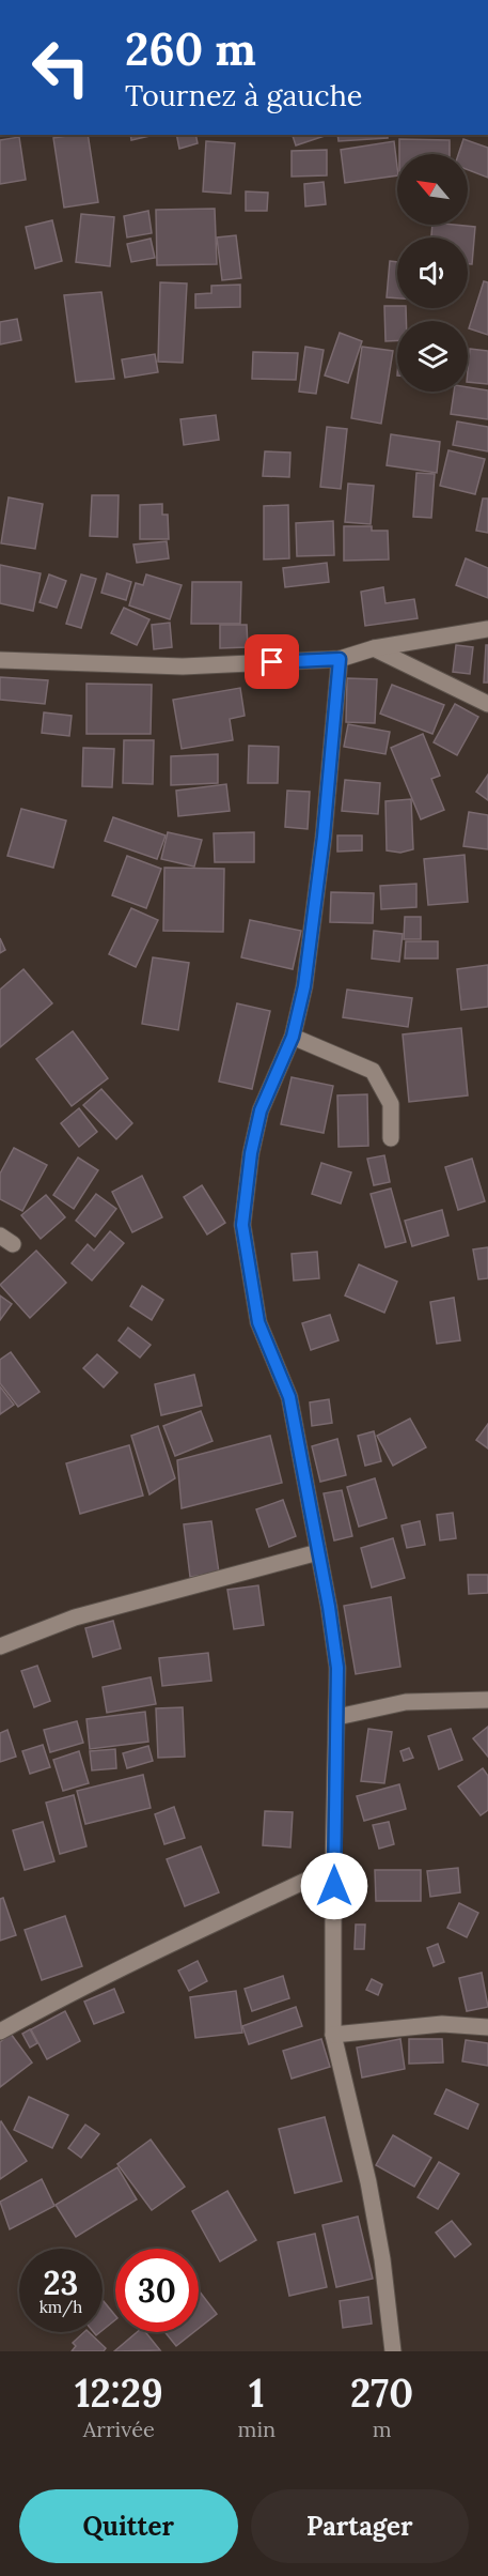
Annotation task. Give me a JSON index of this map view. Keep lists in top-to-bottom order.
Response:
{
  "north": "top left",
  "page": {
    "turn": ["260 m", "Tournez à gauche"],
    "speed": "23 km/h",
    "limit": "30",
    "eta": [
      "12:29",
      "Arrivée",
      "1",
      "min",
      "270",
      "m"
    ],
    "buttons": ["Quitter", "Partager"]
  }
}
